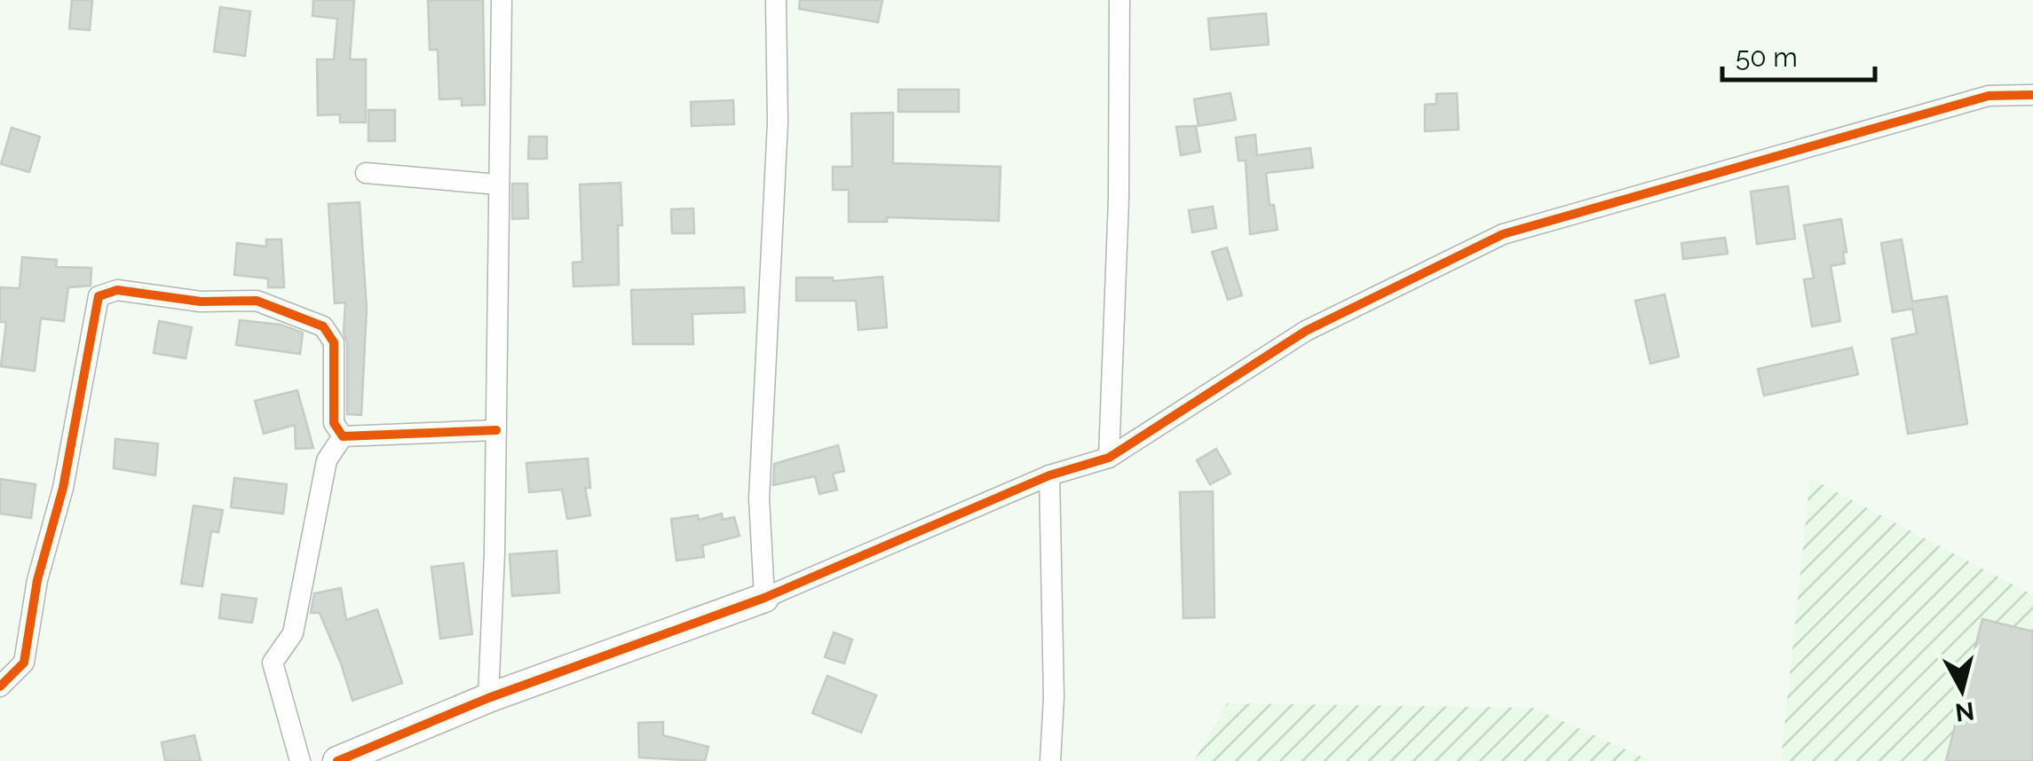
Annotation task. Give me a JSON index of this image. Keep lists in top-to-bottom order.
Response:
{
  "scale_bar": "50 m",
  "north": "bottom"
}
